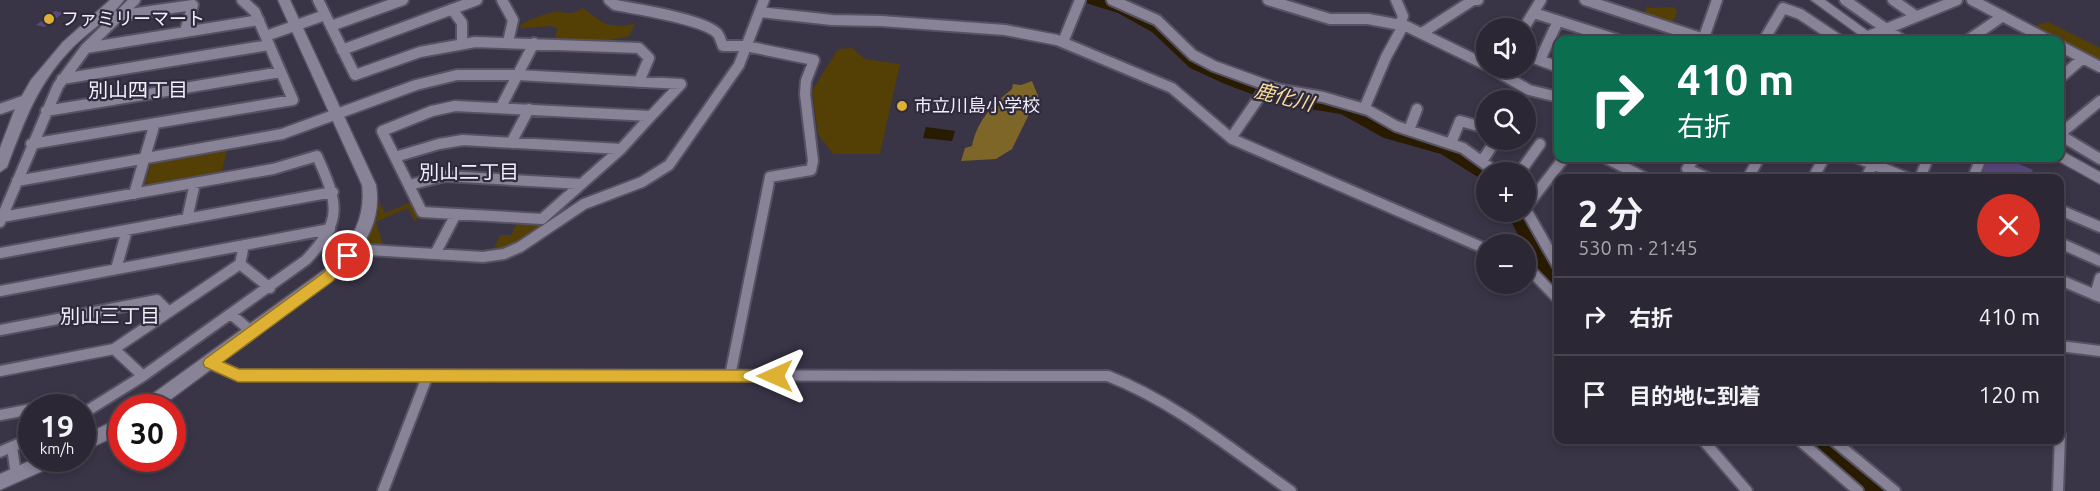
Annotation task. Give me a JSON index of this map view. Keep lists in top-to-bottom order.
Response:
{
  "districts": ["別山四丁目", "別山二丁目", "別山三丁目"],
  "water": ["鹿化川"],
  "places": ["ファミリーマート", "市立川島小学校"],
  "page": {
    "map_buttons": ["+", "−"],
    "turn": ["410 m", "右折"],
    "heading": ["2 分", "530 m · 21:45"],
    "list": [
      {
        "name": "右折",
        "value": "410 m"
      },
      {
        "name": "目的地に到着",
        "value": "120 m"
      }
    ],
    "speed": "19 km/h",
    "limit": "30"
  }
}
